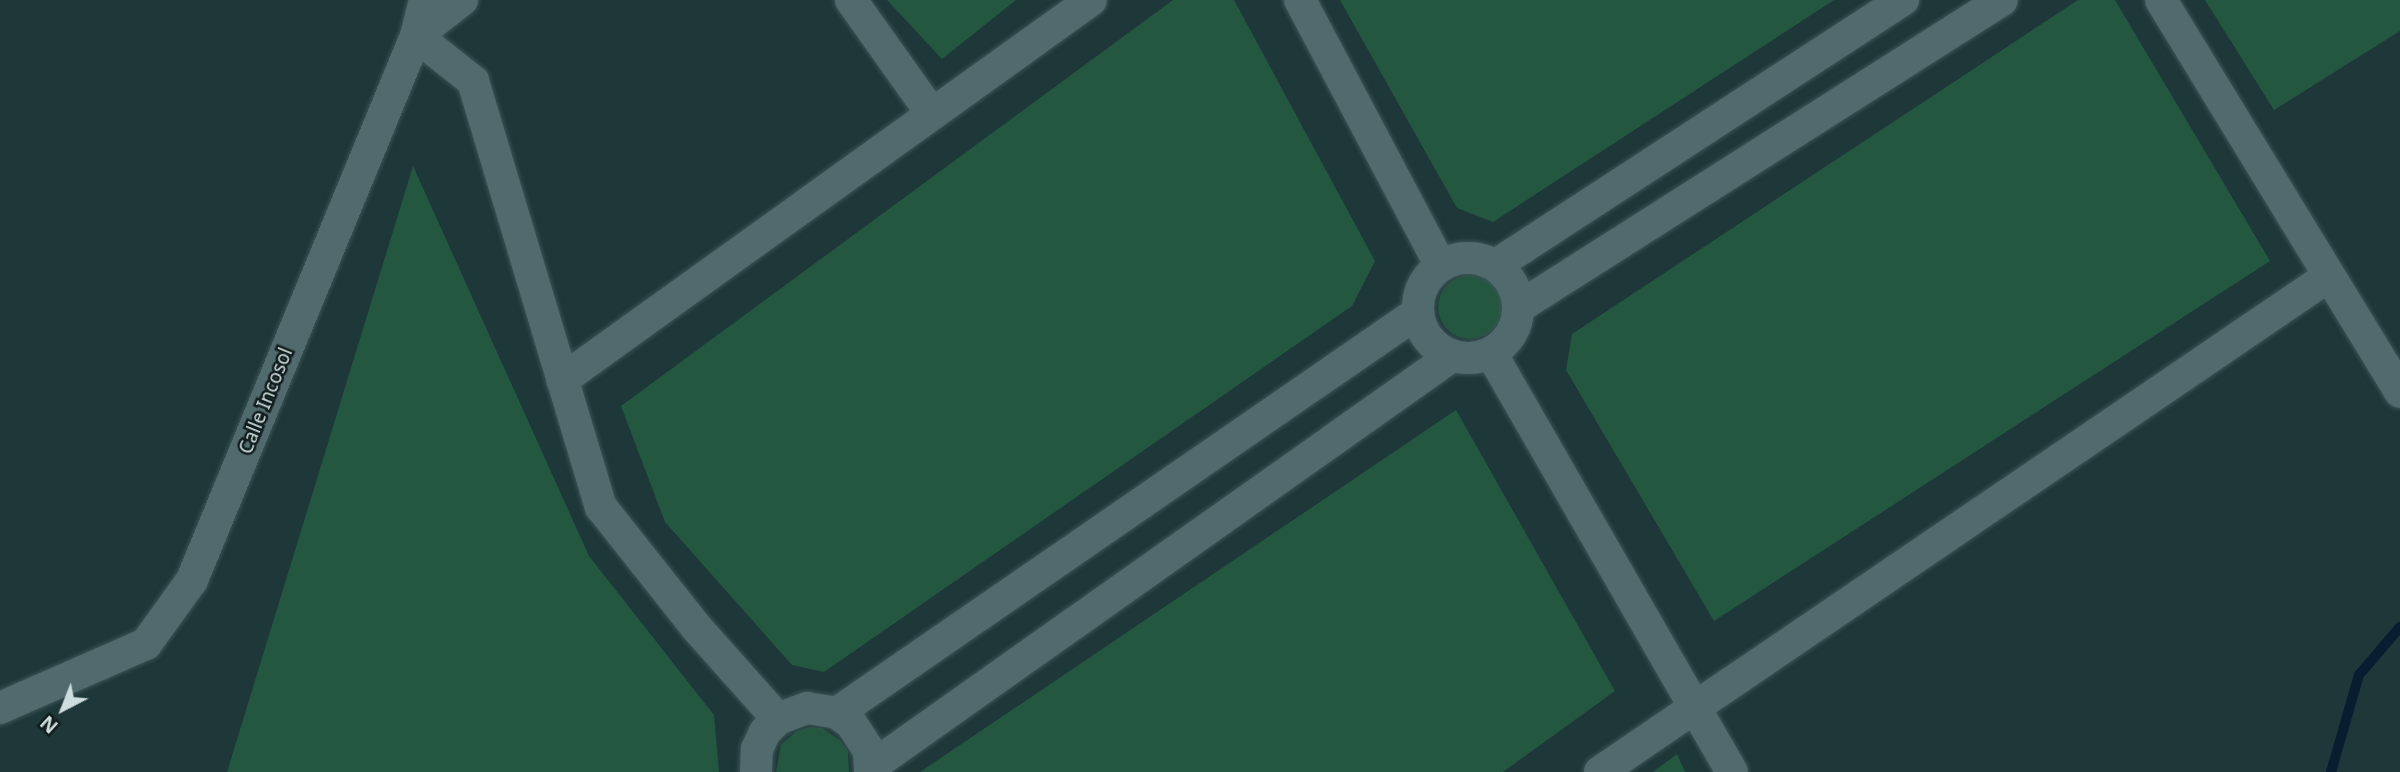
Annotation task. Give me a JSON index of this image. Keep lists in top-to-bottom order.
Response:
{
  "streets": {
    "street": ["Calle Incosol"]
  },
  "north": "bottom left"
}
